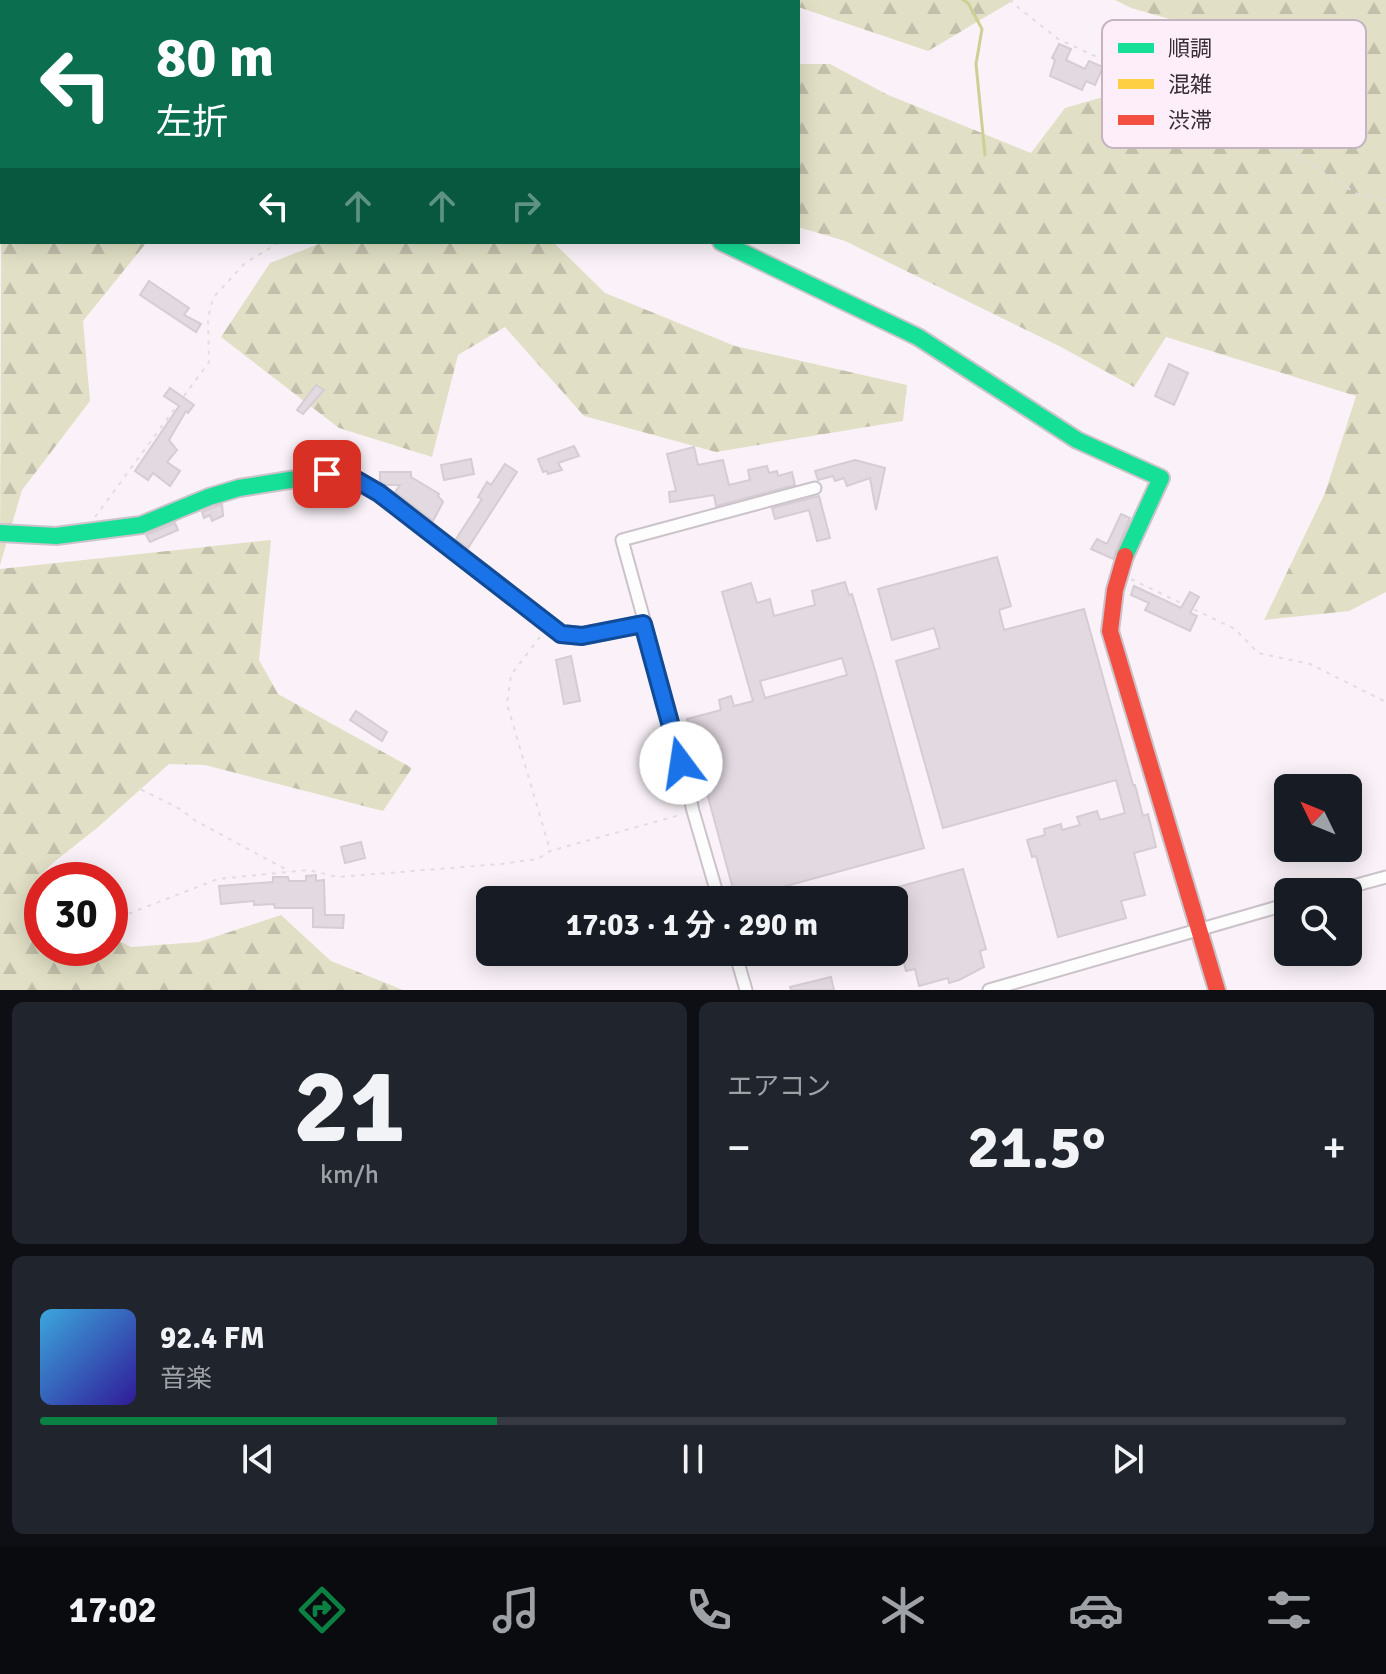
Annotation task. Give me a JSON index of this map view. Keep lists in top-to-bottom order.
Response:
{
  "legend": ["順調", "混雑", "渋滞"],
  "north": "top left",
  "page": {
    "turn": ["80 m", "左折"],
    "limit": "30",
    "trip": "17:03 · 1 分 · 290 m",
    "tile": [
      ["21", "km/h"],
      "エアコン"
    ],
    "heat": ["−", "21.5°", "+"],
    "song": ["92.4 FM", "音楽"],
    "tabs": "17:02"
  }
}
